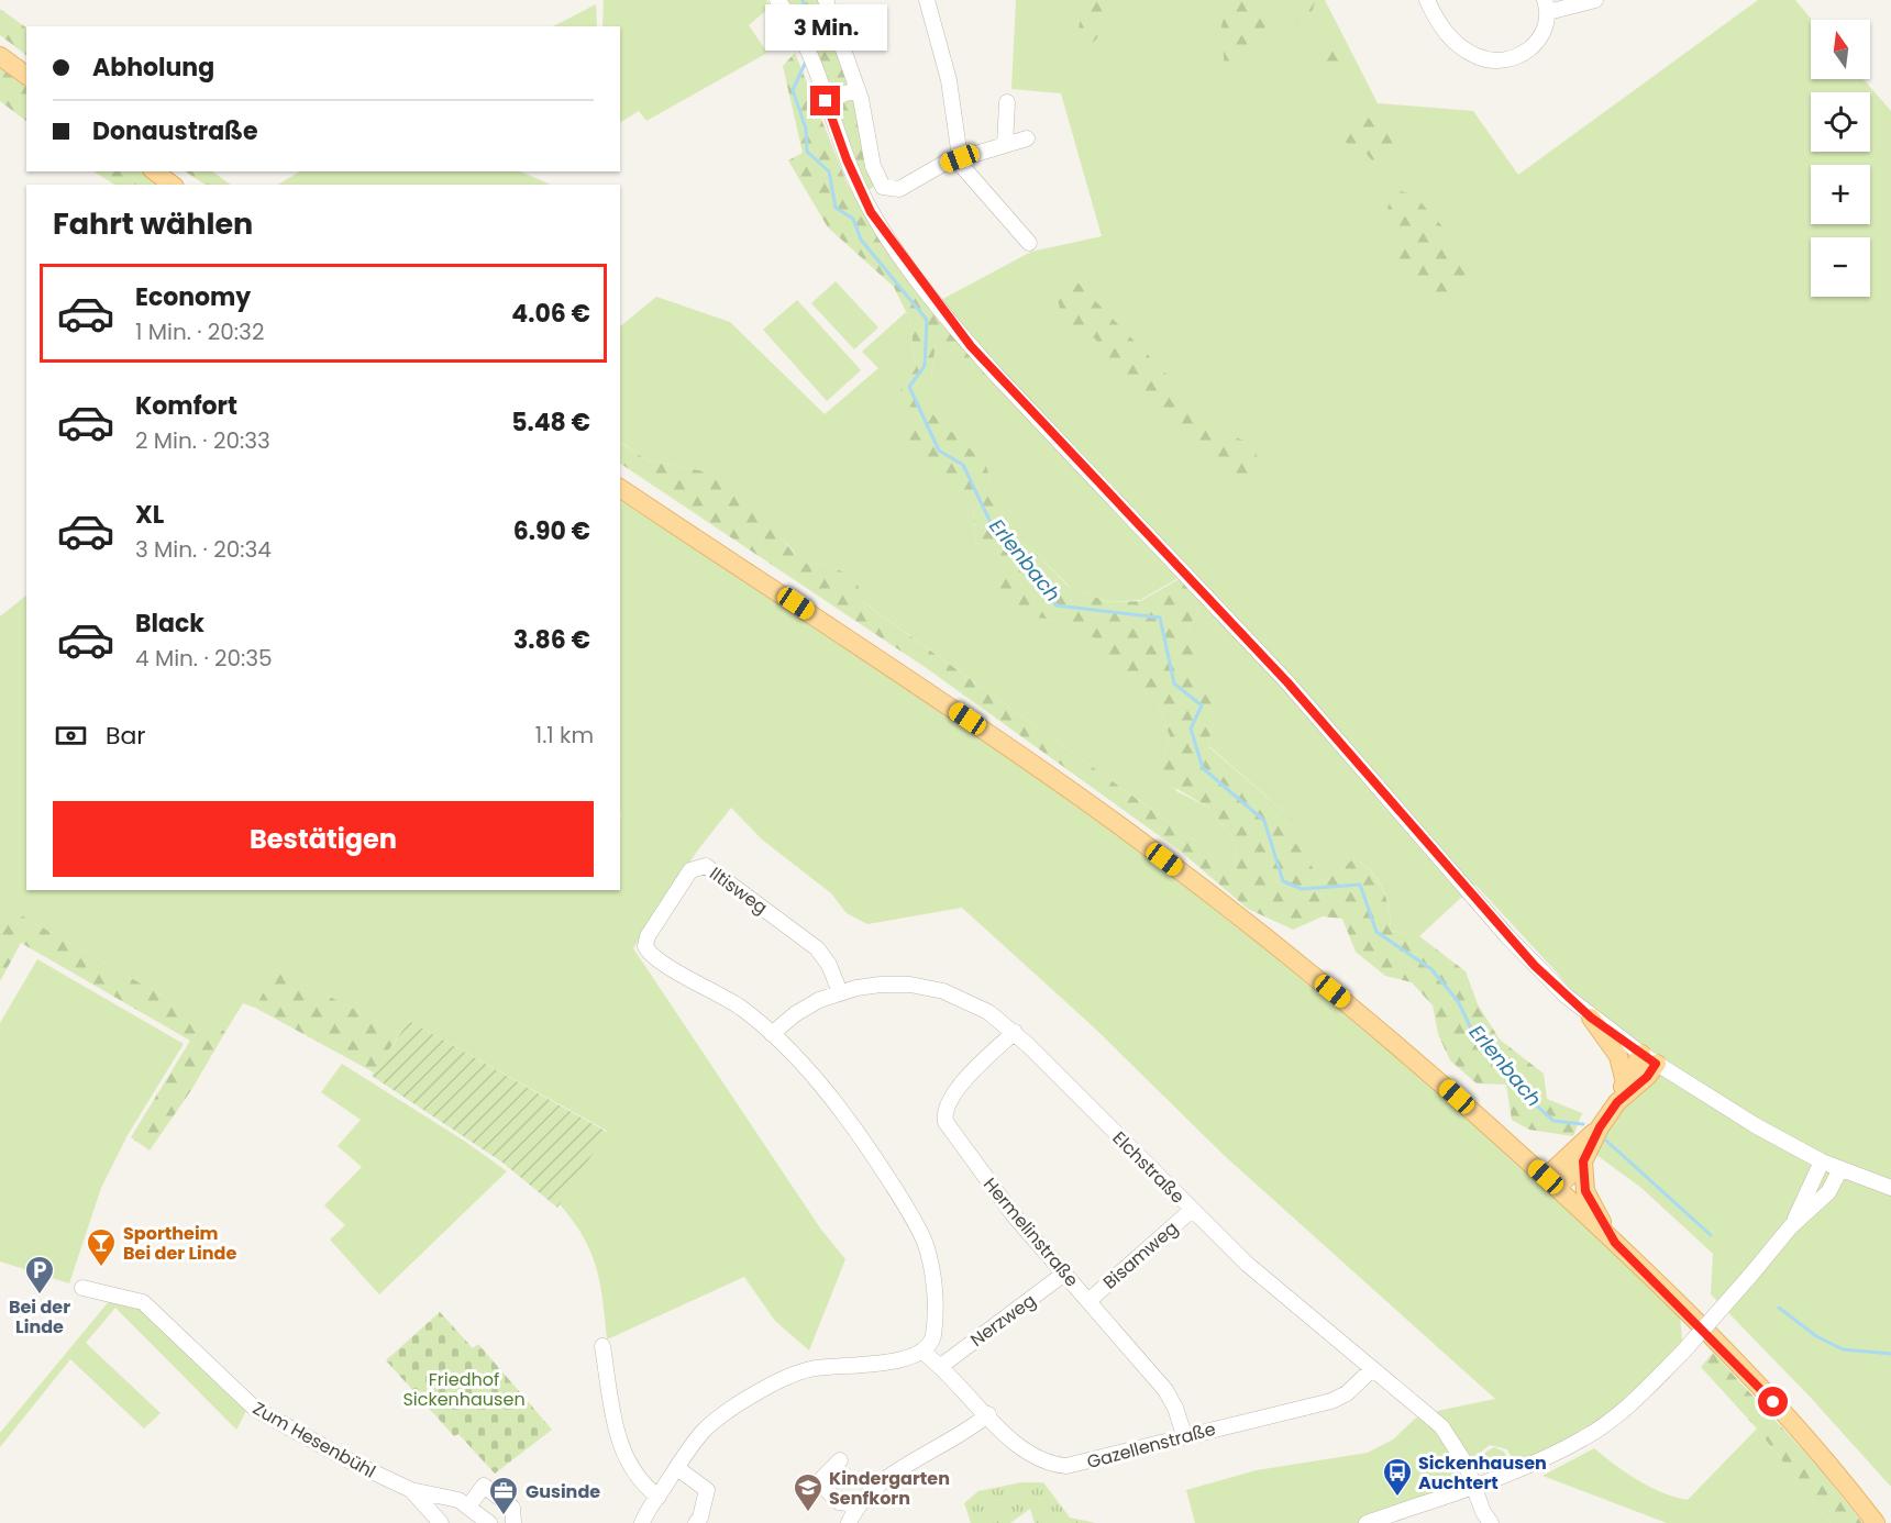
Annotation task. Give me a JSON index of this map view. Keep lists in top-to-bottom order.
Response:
{
  "streets": {
    "street": [
      "Iltisweg",
      "Elchstraße",
      "Hermelinstraße",
      "Bisamweg",
      "Nerzweg",
      "Zum Hesenbühl",
      "Gazellenstraße"
    ]
  },
  "crossings": [
    ["Iltisweg", "Elchstraße"],
    ["Elchstraße", "Hermelinstraße"],
    ["Elchstraße", "Bisamweg"],
    ["Elchstraße", "Gazellenstraße"],
    ["Hermelinstraße", "Bisamweg"],
    ["Hermelinstraße", "Nerzweg"],
    ["Hermelinstraße", "Gazellenstraße"],
    ["Nerzweg", "Gazellenstraße"]
  ],
  "water": ["Erlenbach"],
  "parks": ["Friedhof Sickenhausen"],
  "places": {
    "bar": ["Sportheim Bei der Linde"],
    "parking": ["Bei der Linde"],
    "bus stop": ["Sickenhausen Auchtert"],
    "school or university": ["Kindergarten Senfkorn"],
    "office": ["Gusinde"]
  },
  "north": "top",
  "page": {
    "bubble": "3 Min.",
    "map_buttons": ["+", "−"],
    "banner": ["Abholung", "Donaustraße"],
    "heading": "Fahrt wählen",
    "list": [
      {
        "name": "Economy",
        "note": "1 Min. · 20:32",
        "value": "4.06 €"
      },
      {
        "name": "Komfort",
        "note": "2 Min. · 20:33",
        "value": "5.48 €"
      },
      {
        "name": "XL",
        "note": "3 Min. · 20:34",
        "value": "6.90 €"
      },
      {
        "name": "Black",
        "note": "4 Min. · 20:35",
        "value": "3.86 €"
      }
    ],
    "pay": ["Bar", "1.1 km"],
    "buttons": "Bestätigen"
  }
}
